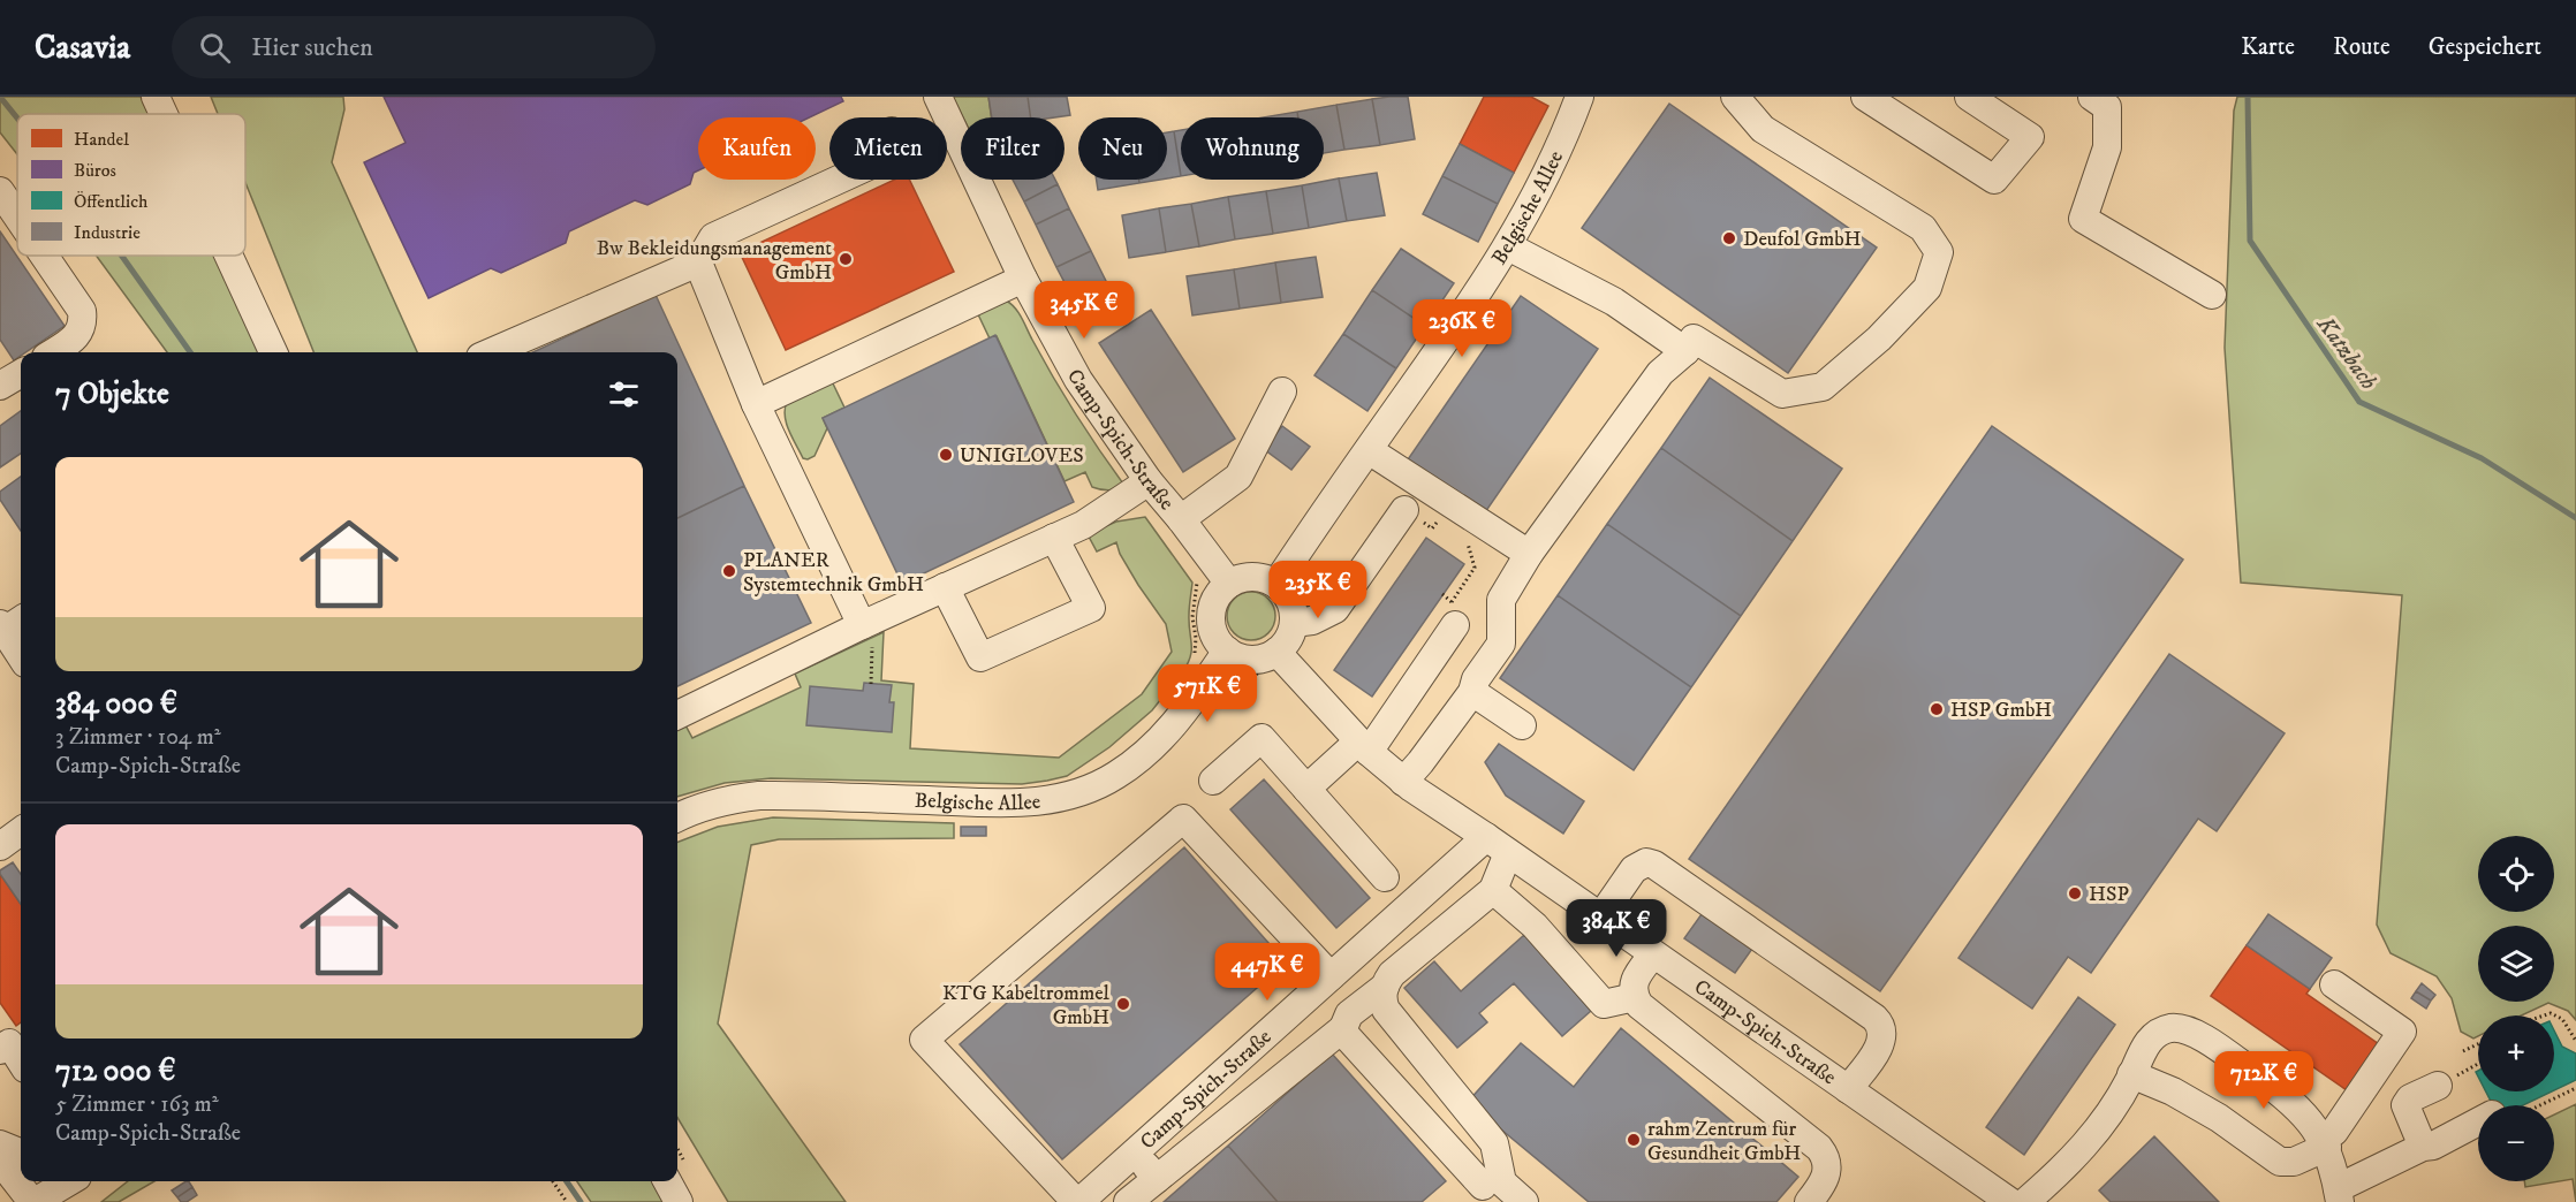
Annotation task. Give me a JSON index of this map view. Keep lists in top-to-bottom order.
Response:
{
  "streets": {
    "street": ["Belgische Allee", "Camp-Spich-Straße"]
  },
  "crossings": [
    ["Belgische Allee", "Camp-Spich-Straße"]
  ],
  "water": ["Katzbach"],
  "places": [
    "Deufol GmbH",
    "Bw Bekleidungsmanagement GmbH",
    "UNIGLOVES",
    "PLANER Systemtechnik GmbH",
    "HSP GmbH",
    "HSP",
    "KTG Kabeltrommel GmbH",
    "rahm Zentrum für Gesundheit GmbH"
  ],
  "legend": [
    "Handel",
    "Büros",
    "Öffentlich",
    "Industrie"
  ],
  "page": {
    "header": "Casavia",
    "search": "Hier suchen",
    "nav": ["Karte", "Route", "Gespeichert"],
    "chip": [
      "Kaufen",
      "Mieten",
      "Filter",
      "Neu",
      "Wohnung"
    ],
    "price": [
      "345K €",
      "236K €",
      "235K €",
      "571K €",
      "384K €",
      "447K €",
      "712K €"
    ],
    "heading": "7 Objekte",
    "list": [
      {
        "name": "384 000 €",
        "note": "3 Zimmer · 104 m² · Camp-Spich-Straße"
      },
      {
        "name": "712 000 €",
        "note": "5 Zimmer · 163 m² · Camp-Spich-Straße"
      }
    ],
    "map_buttons": ["+", "−"]
  }
}
